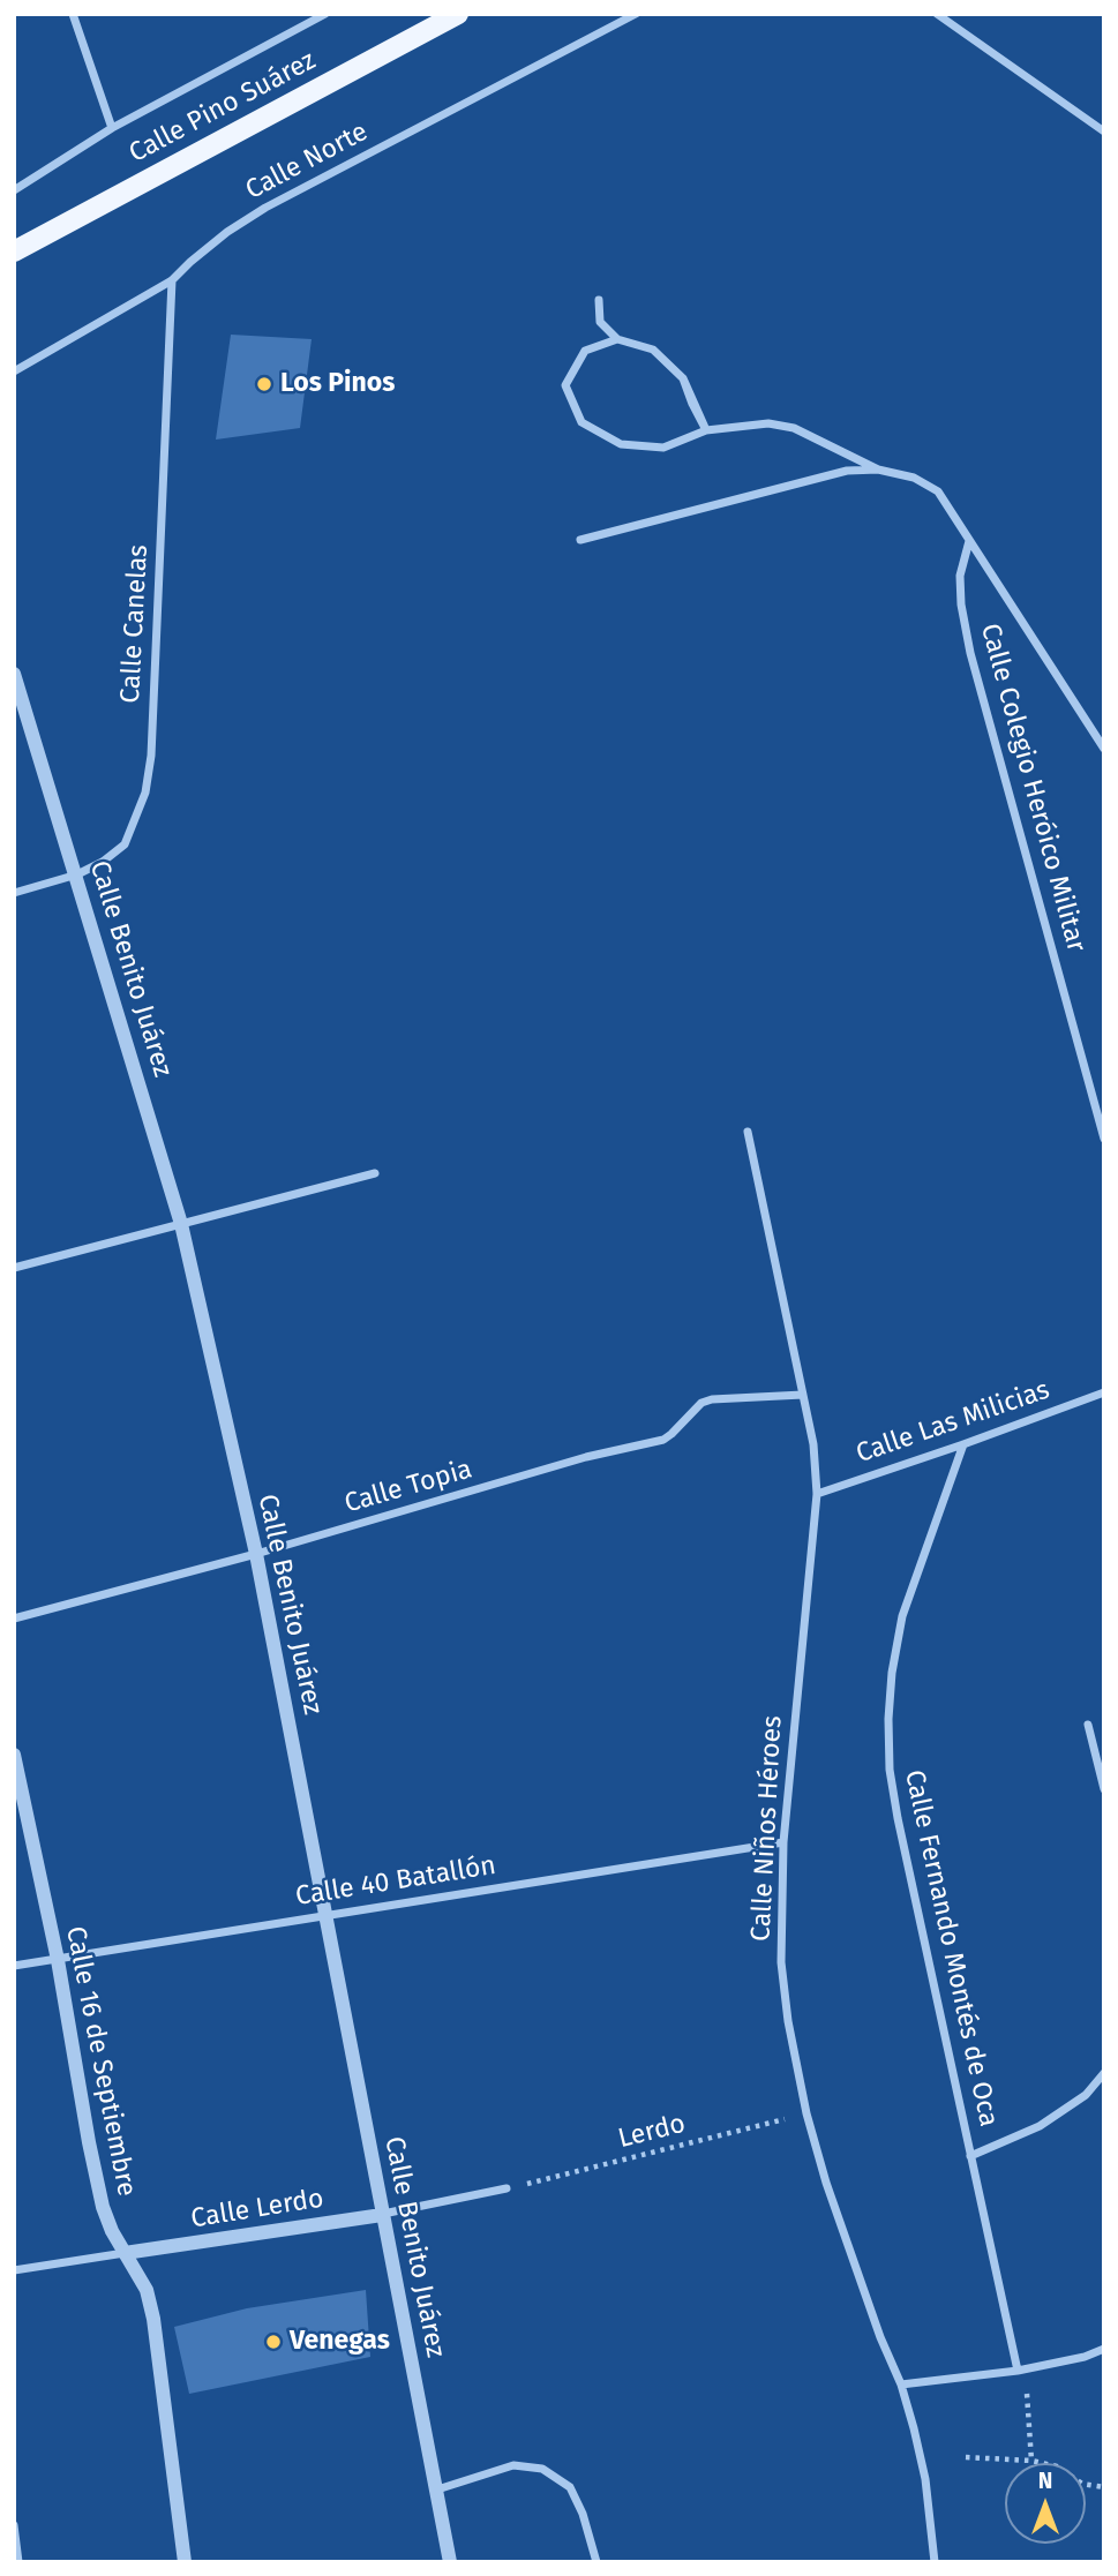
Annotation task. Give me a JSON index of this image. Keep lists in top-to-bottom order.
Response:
{
  "streets": {
    "main road": ["Calle Pino Suárez"],
    "street": [
      "Calle Norte",
      "Calle Canelas",
      "Calle Colegio Heróico Militar",
      "Calle Benito Juárez",
      "Calle Las Milicias",
      "Calle Topia",
      "Calle Niños Héroes",
      "Calle 40 Batallón",
      "Calle Fernando Montés de Oca",
      "Calle 16 de Septiembre",
      "Calle Lerdo"
    ],
    "path": ["Lerdo"]
  },
  "crossings": [
    ["Calle Norte", "Calle Canelas"],
    ["Calle Canelas", "Calle Benito Juárez"],
    ["Calle Benito Juárez", "Calle Topia"],
    ["Calle Benito Juárez", "Calle 40 Batallón"],
    ["Calle Benito Juárez", "Calle Lerdo"],
    ["Calle Las Milicias", "Calle Niños Héroes"],
    ["Calle Las Milicias", "Calle Fernando Montés de Oca"],
    ["Calle Topia", "Calle Niños Héroes"],
    ["Calle Niños Héroes", "Calle 40 Batallón"],
    ["Calle Niños Héroes", "Lerdo"],
    ["Calle 40 Batallón", "Calle 16 de Septiembre"],
    ["Calle 16 de Septiembre", "Calle Lerdo"],
    ["Lerdo", "Calle Lerdo"]
  ],
  "places": ["Los Pinos", "Venegas"],
  "north": "top"
}
